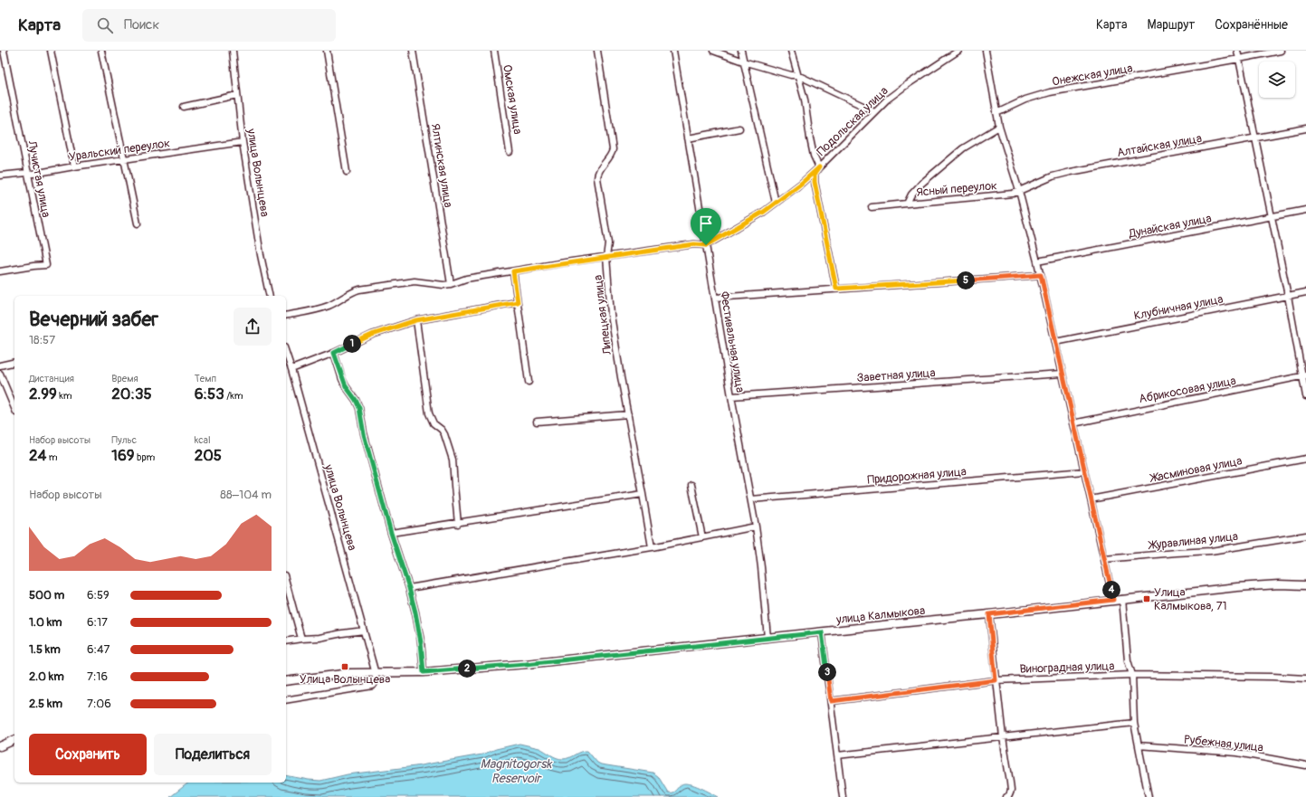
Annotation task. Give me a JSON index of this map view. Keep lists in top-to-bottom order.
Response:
{
  "streets": {
    "main road": ["улица Калмыкова"],
    "street": [
      "Онежская улица",
      "Омская улица",
      "Подольская улица",
      "Алтайская улица",
      "Уральский переулок",
      "Ялтинская улица",
      "улица Волынцева",
      "Лучистая улица",
      "Ясный переулок",
      "Дунайская улица",
      "Клубничная улица",
      "Липецкая улица",
      "Фестивальная улица",
      "Заветная улица",
      "Абрикосовая улица",
      "Жасминовая улица",
      "Придорожная улица",
      "Журавлиная улица",
      "Виноградная улица",
      "Рубежная улица"
    ]
  },
  "crossings": [
    ["Подольская улица", "Фестивальная улица"],
    ["Алтайская улица", "Ясный переулок"],
    ["Уральский переулок", "улица Волынцева"],
    ["Уральский переулок", "Лучистая улица"],
    ["улица Волынцева", "улица Калмыкова"],
    ["Фестивальная улица", "Заветная улица"],
    ["Фестивальная улица", "Придорожная улица"],
    ["Фестивальная улица", "улица Калмыкова"]
  ],
  "water": ["Magnitogorsk Reservoir"],
  "places": {
    "transit": ["Улица Калмыкова, 71", "Улица Волынцева"]
  },
  "page": {
    "header": "Карта",
    "search": "Поиск",
    "nav": ["Карта", "Маршрут", "Сохранённые"],
    "pins": [
      "5",
      "1",
      "4",
      "2",
      "3"
    ],
    "heading": ["Вечерний забег", "18:57"],
    "stats": [
      ["Дистанция", "2.99 km"],
      ["Время", "20:35"],
      ["Темп", "6:53 /km"],
      ["Набор высоты", "24 m"],
      ["Пульс", "169 bpm"],
      ["kcal", "205"]
    ],
    "chart": ["Набор высоты", "88–104 m"],
    "list": [
      {
        "name": "500 m",
        "note": "6:59"
      },
      {
        "name": "1.0 km",
        "note": "6:17"
      },
      {
        "name": "1.5 km",
        "note": "6:47"
      },
      {
        "name": "2.0 km",
        "note": "7:16"
      },
      {
        "name": "2.5 km",
        "note": "7:06"
      }
    ],
    "buttons": ["Сохранить", "Поделиться"]
  }
}
